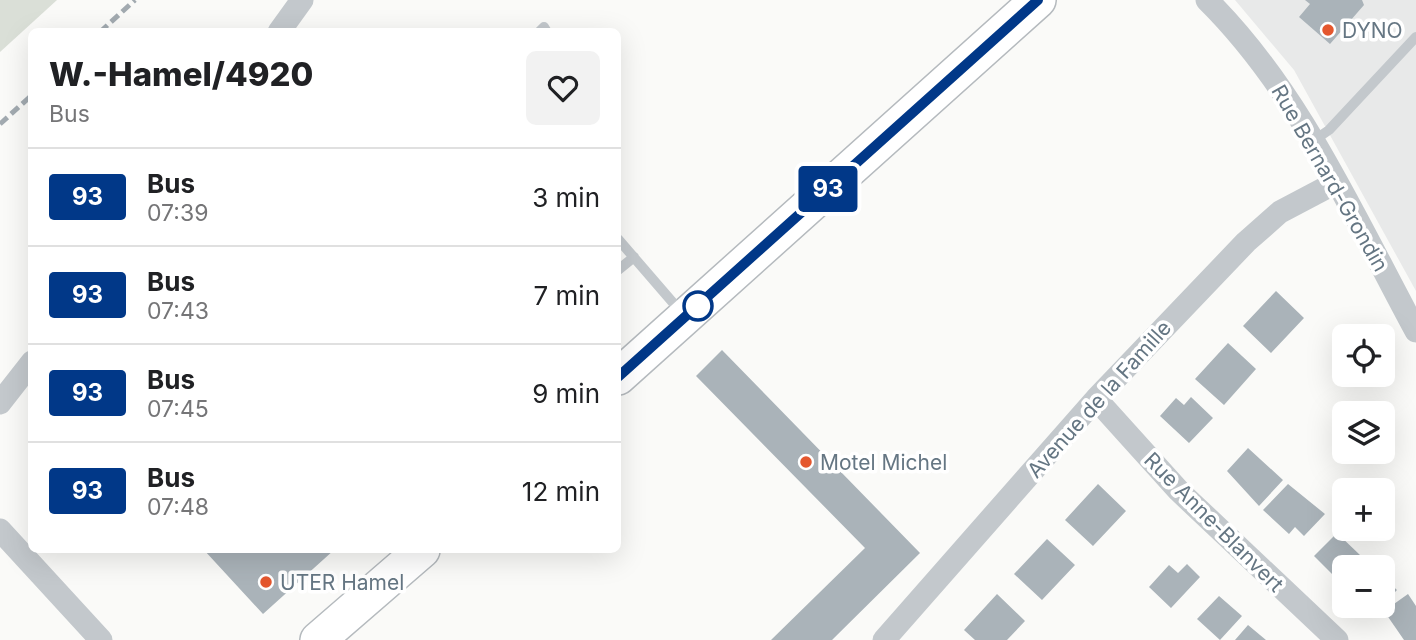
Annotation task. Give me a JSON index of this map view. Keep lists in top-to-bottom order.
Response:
{
  "streets": {
    "street": ["Rue Bernard-Grondin", "Avenue de la Famille", "Rue Anne-Blanvert"]
  },
  "crossings": [
    ["Rue Bernard-Grondin", "Avenue de la Famille"],
    ["Avenue de la Famille", "Rue Anne-Blanvert"]
  ],
  "places": ["DYNO", "Motel Michel", "UTER Hamel"],
  "lines": ["bus line 93"],
  "page": {
    "on_map": "93",
    "heading": ["W.-Hamel/4920", "Bus"],
    "list": [
      {
        "mark": "93",
        "name": "Bus",
        "note": "07:39",
        "value": "3 min"
      },
      {
        "mark": "93",
        "name": "Bus",
        "note": "07:43",
        "value": "7 min"
      },
      {
        "mark": "93",
        "name": "Bus",
        "note": "07:45",
        "value": "9 min"
      },
      {
        "mark": "93",
        "name": "Bus",
        "note": "07:48",
        "value": "12 min"
      }
    ],
    "map_buttons": ["+", "−"]
  }
}
